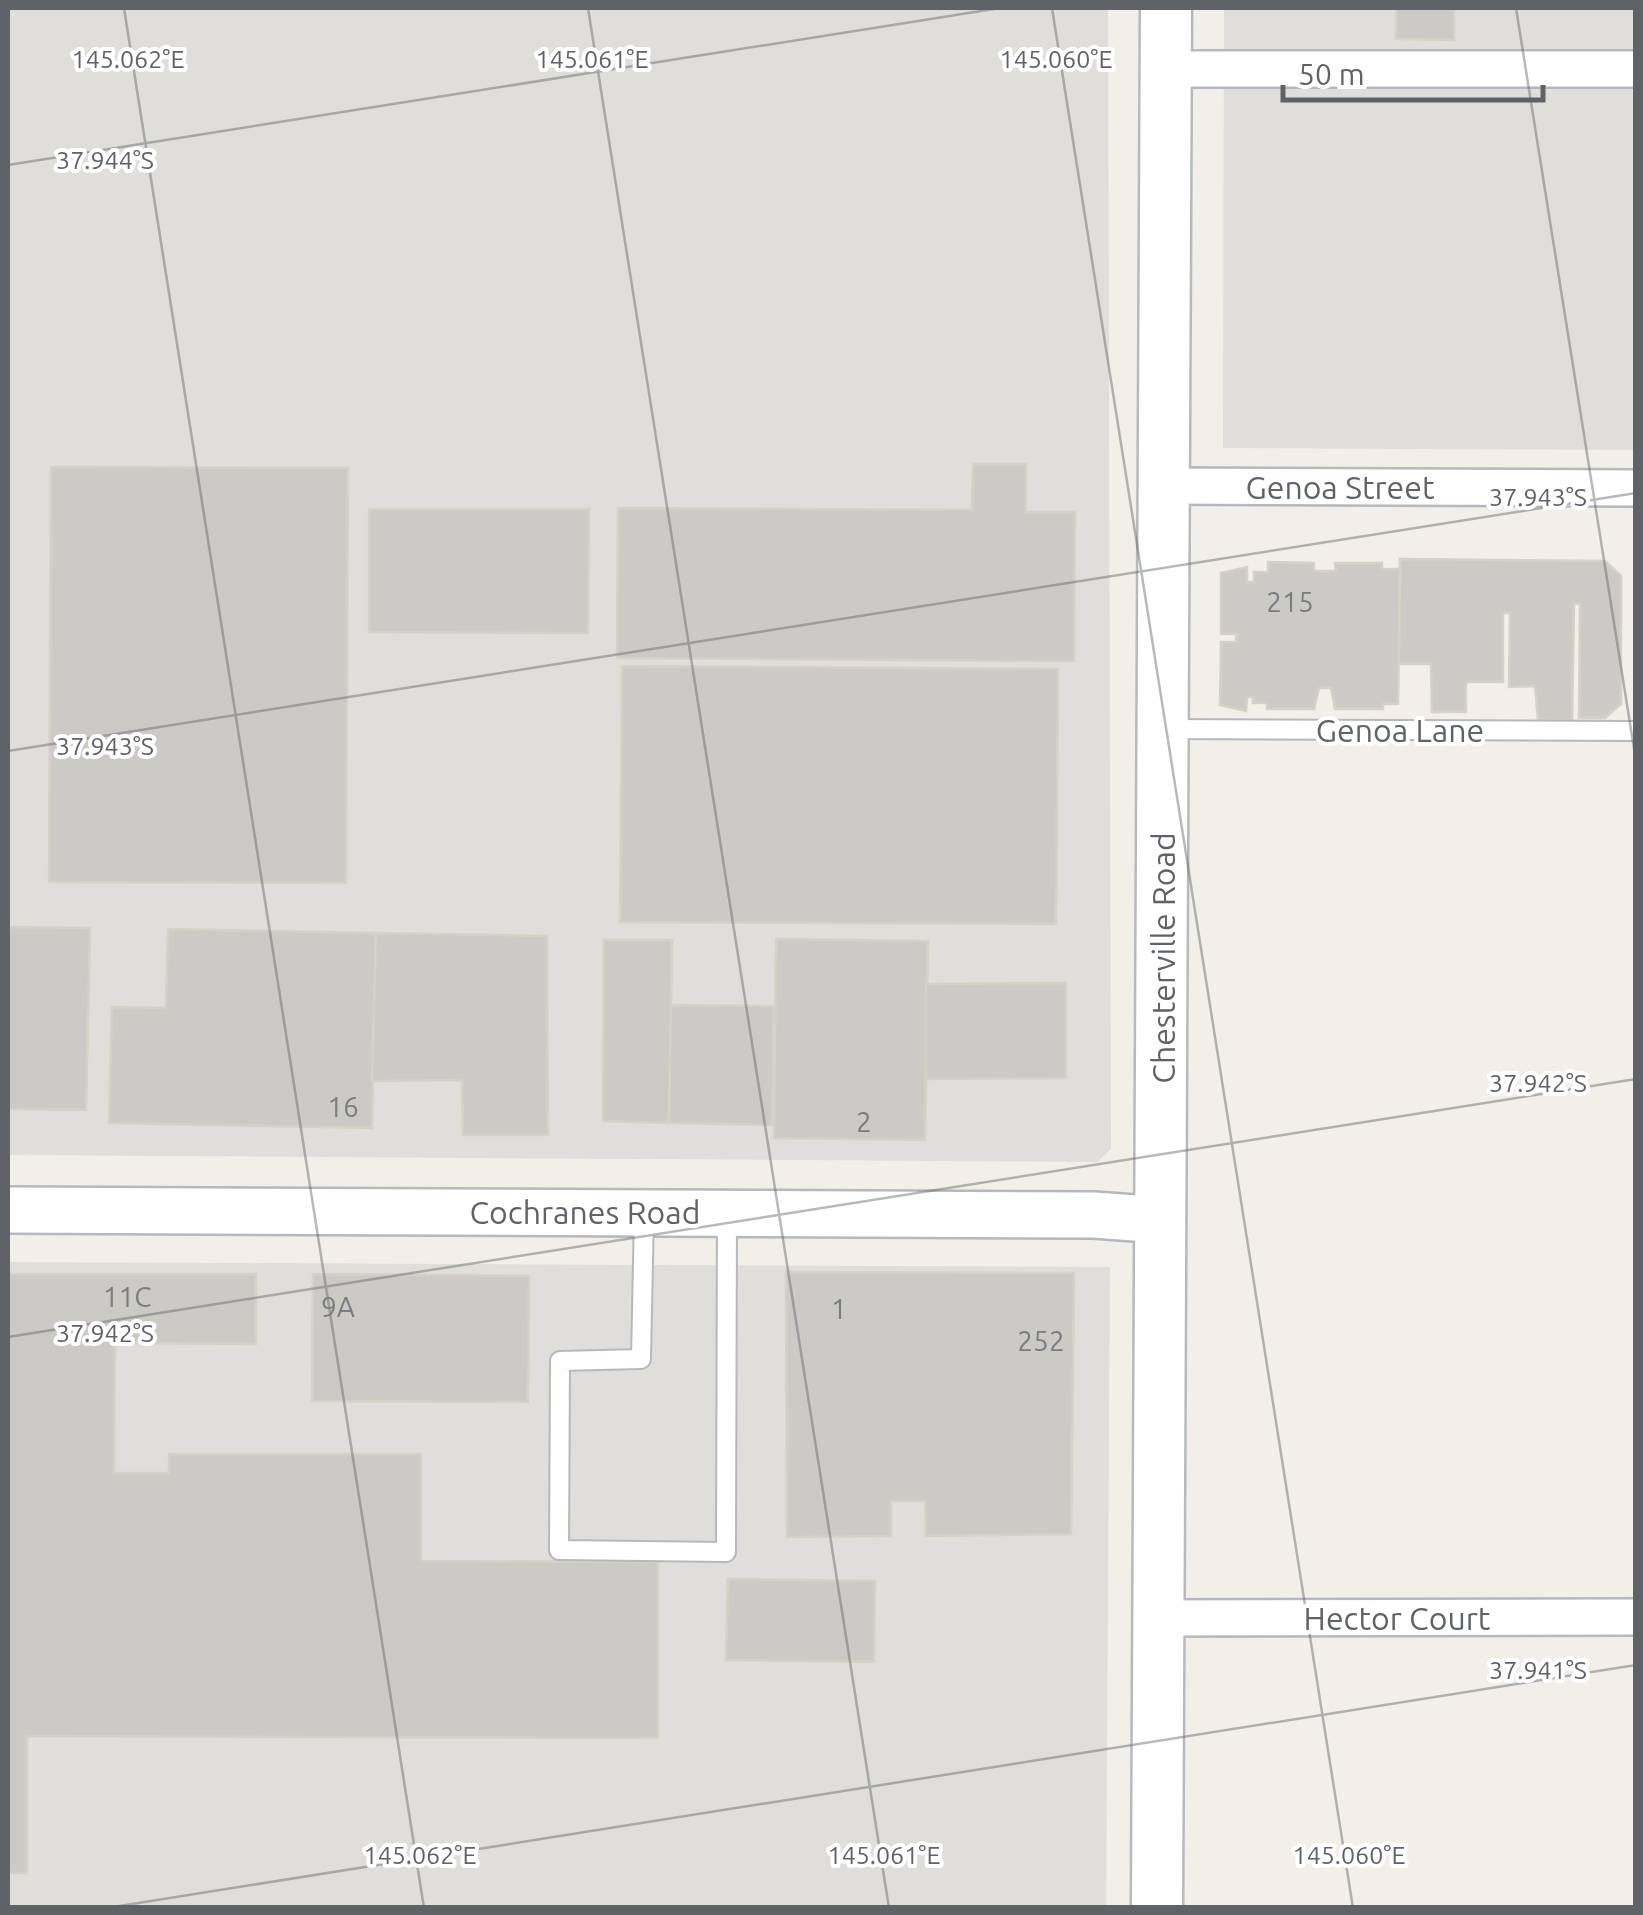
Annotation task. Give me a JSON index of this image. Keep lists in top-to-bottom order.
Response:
{
  "streets": {
    "main road": ["Chesterville Road"],
    "street": ["Genoa Street", "Cochranes Road", "Hector Court"],
    "lane": ["Genoa Lane"]
  },
  "crossings": [
    ["Genoa Street", "Chesterville Road"],
    ["Genoa Lane", "Chesterville Road"],
    ["Chesterville Road", "Cochranes Road"],
    ["Chesterville Road", "Hector Court"]
  ],
  "house_numbers": [
    "215",
    "16",
    "2",
    "11C",
    "9A",
    "1",
    "252"
  ],
  "scale_bar": "50 m",
  "coordinates": [
    "145.062°E",
    "145.061°E",
    "145.060°E",
    "37.944°S",
    "37.943°S",
    "37.942°S",
    "37.941°S"
  ]
}
